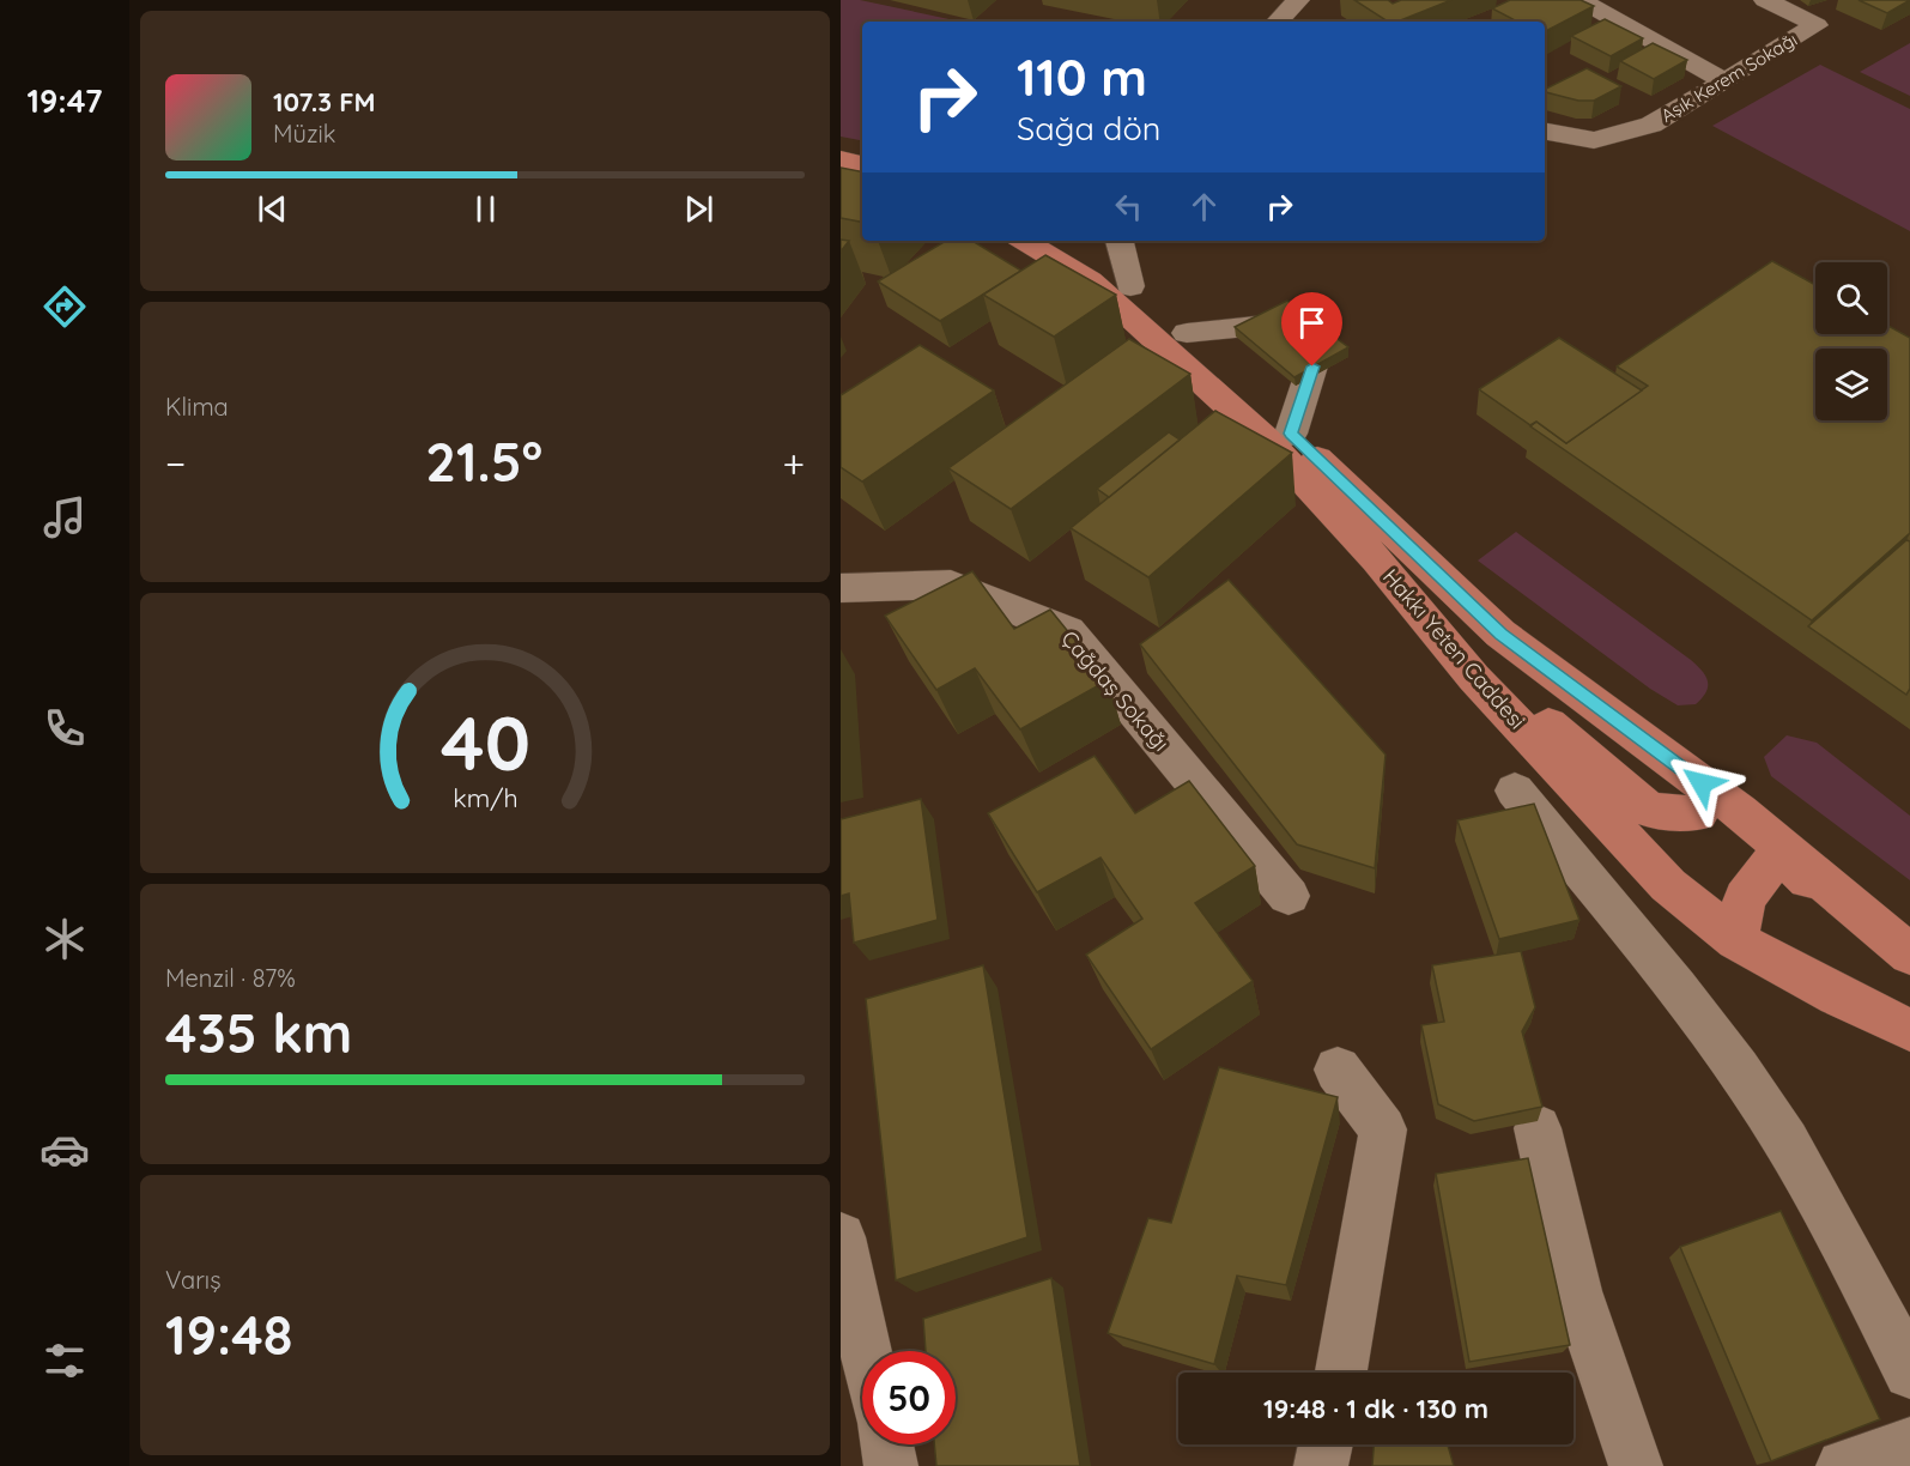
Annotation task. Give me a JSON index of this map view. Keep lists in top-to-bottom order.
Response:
{
  "streets": {
    "main road": ["Hakkı Yeten Caddesi"],
    "street": ["Aşık Kerem Sokağı", "Çağdaş Sokağı"]
  },
  "page": {
    "tabs": "19:47",
    "turn": ["110 m", "Sağa dön"],
    "song": ["107.3 FM", "Müzik"],
    "tile": [
      "Klima",
      ["Menzil · 87%", "435 km"],
      ["Varış", "19:48"]
    ],
    "heat": ["−", "21.5°", "+"],
    "limit": "50",
    "trip": "19:48 · 1 dk · 130 m",
    "gauge": ["40", "km/h"]
  }
}
